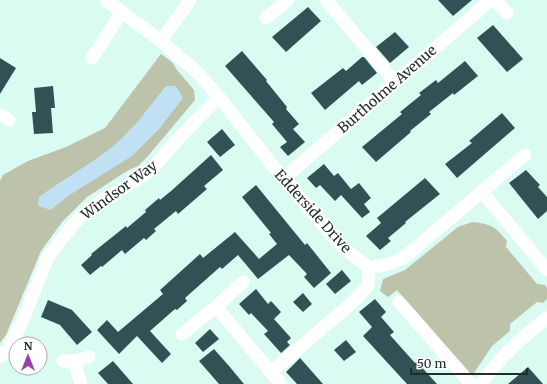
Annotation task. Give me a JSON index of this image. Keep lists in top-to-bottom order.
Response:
{
  "streets": {
    "street": ["Burtholme Avenue", "Windsor Way", "Edderside Drive"]
  },
  "crossings": [
    ["Burtholme Avenue", "Edderside Drive"],
    ["Windsor Way", "Edderside Drive"]
  ],
  "scale_bar": "50 m",
  "north": "top"
}
